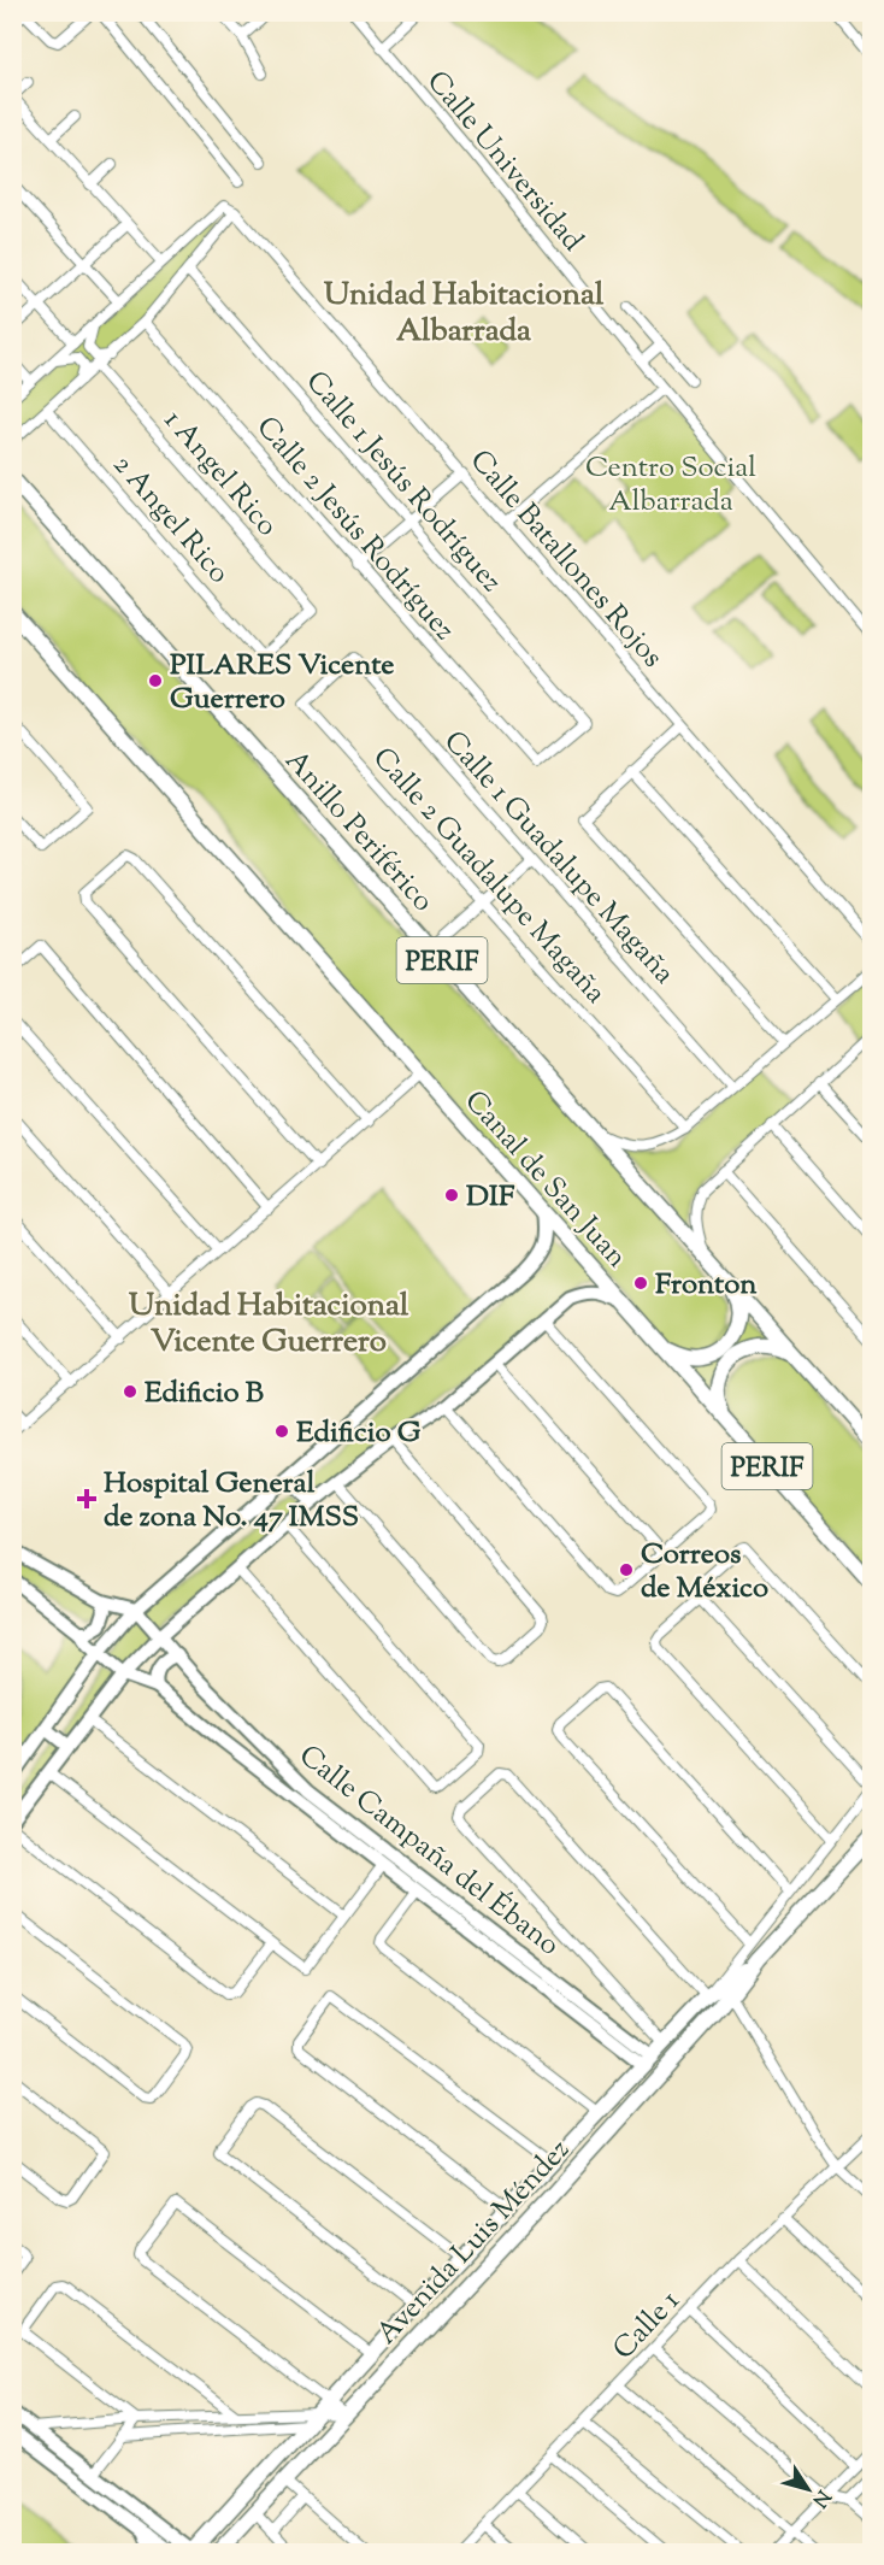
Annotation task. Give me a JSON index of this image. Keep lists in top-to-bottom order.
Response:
{
  "streets": {
    "main road": [
      "Anillo Periférico",
      "PERIF",
      "Canal de San Juan",
      "Avenida Luis Méndez"
    ],
    "street": [
      "Calle Universidad",
      "1 Angel Rico",
      "Calle 1 Jesús Rodríguez",
      "2 Angel Rico",
      "Calle 2 Jesús Rodríguez",
      "Calle Batallones Rojos",
      "Calle 1 Guadalupe Magaña",
      "Calle 2 Guadalupe Magaña",
      "Calle Campaña del Ébano",
      "Calle 1"
    ]
  },
  "crossings": [
    ["1 Angel Rico", "2 Angel Rico"],
    ["Calle 1 Jesús Rodríguez", "Calle 2 Jesús Rodríguez"],
    ["Calle 1 Guadalupe Magaña", "Calle 2 Guadalupe Magaña"],
    ["PERIF", "Canal de San Juan"],
    ["Calle Campaña del Ébano", "Avenida Luis Méndez"]
  ],
  "districts": ["Unidad Habitacional Albarrada", "Unidad Habitacional Vicente Guerrero"],
  "parks": ["Centro Social Albarrada"],
  "places": {
    "other": [
      "PILARES Vicente Guerrero",
      "DIF",
      "Fronton",
      "Edificio B",
      "Edificio G",
      "Correos de México"
    ],
    "health": ["Hospital General de zona No. 47 IMSS"]
  },
  "north": "bottom right"
}
